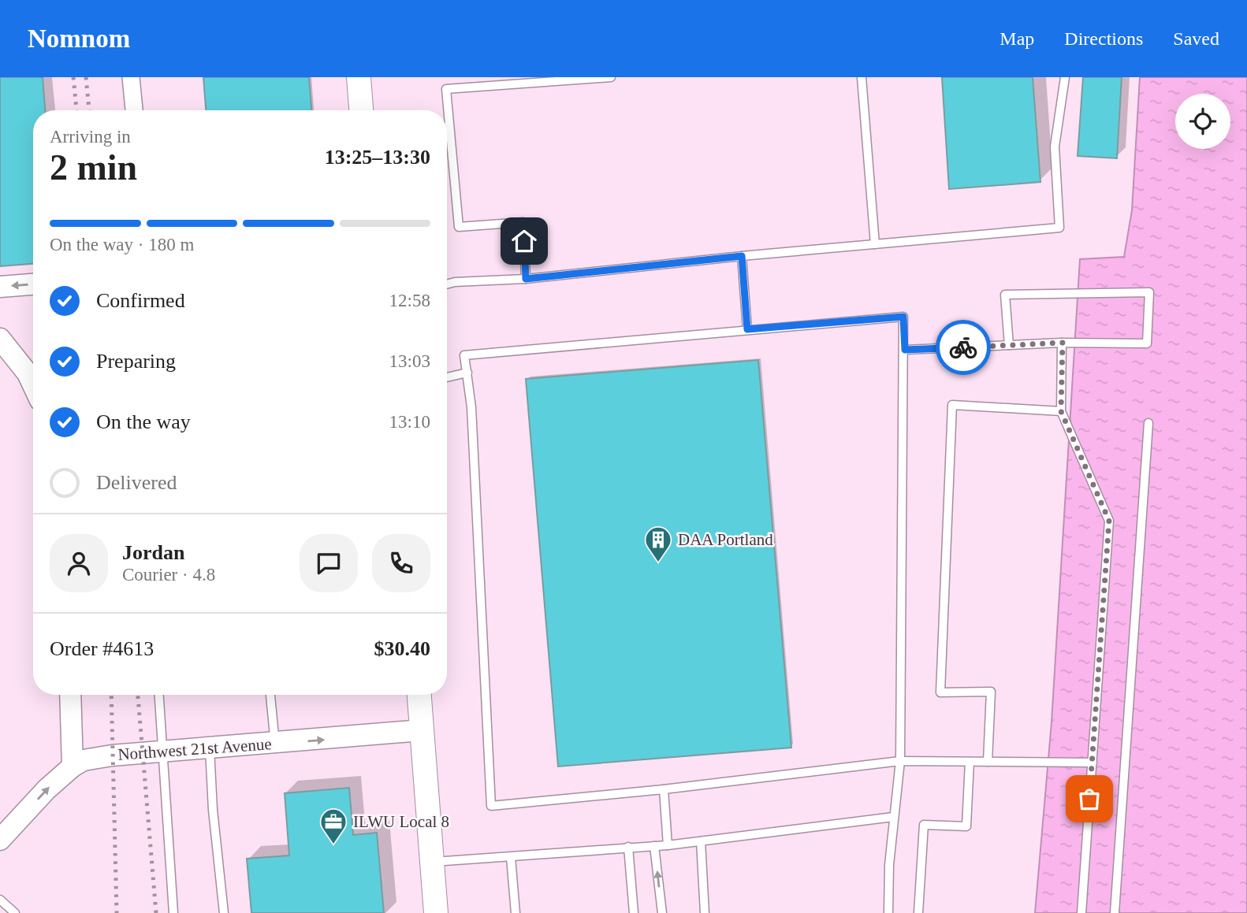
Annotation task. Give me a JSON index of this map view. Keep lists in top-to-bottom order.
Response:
{
  "streets": {
    "street": ["Northwest 21st Avenue"]
  },
  "one_way": ["Northwest 21st Avenue"],
  "places": {
    "building": ["DAA Portland"],
    "office": ["ILWU Local 8"]
  },
  "page": {
    "header": "Nomnom",
    "nav": ["Map", "Directions", "Saved"],
    "heading": ["2 min", "Arriving in", "13:25–13:30"],
    "panel": [
      "Jordan",
      "Courier · 4.8",
      "Order #4613",
      "$30.40"
    ],
    "bar": "On the way · 180 m",
    "list": [
      ["Confirmed", "12:58"],
      ["Preparing", "13:03"],
      ["On the way", "13:10"],
      "Delivered"
    ]
  }
}
